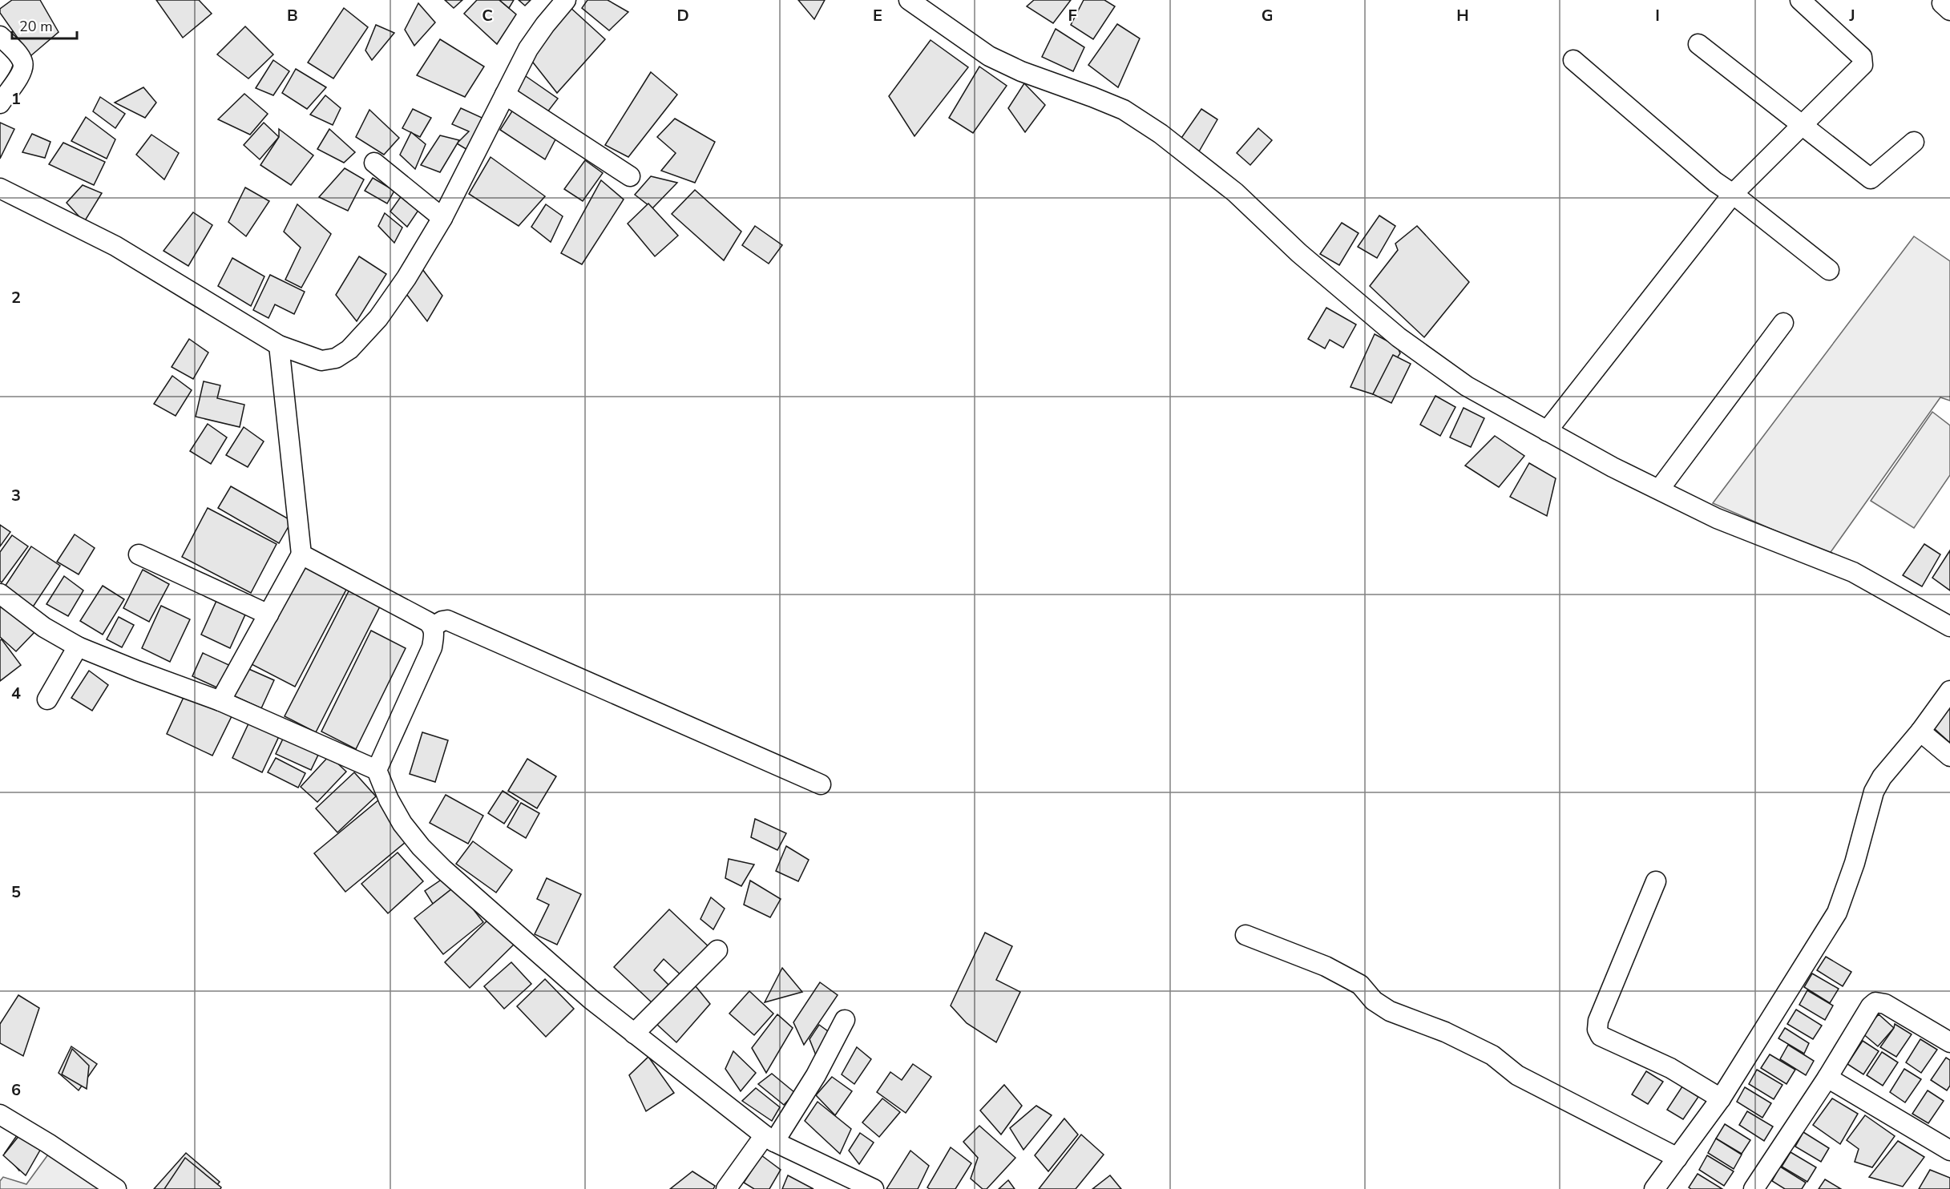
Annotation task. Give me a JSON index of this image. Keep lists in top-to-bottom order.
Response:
{
  "scale_bar": "20 m",
  "grid": {
    "columns": [
      "B",
      "C",
      "D",
      "E",
      "F",
      "G",
      "H",
      "I",
      "J"
    ],
    "rows": [
      "1",
      "2",
      "3",
      "4",
      "5",
      "6"
    ]
  }
}
